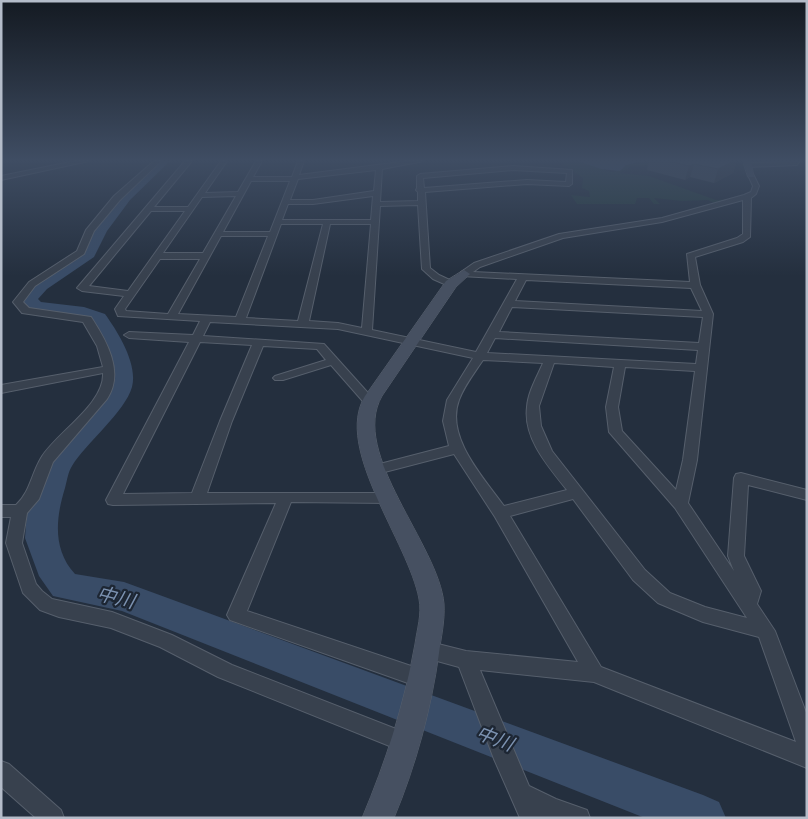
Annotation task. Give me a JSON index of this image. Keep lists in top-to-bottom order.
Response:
{
  "water": ["中川"]
}
